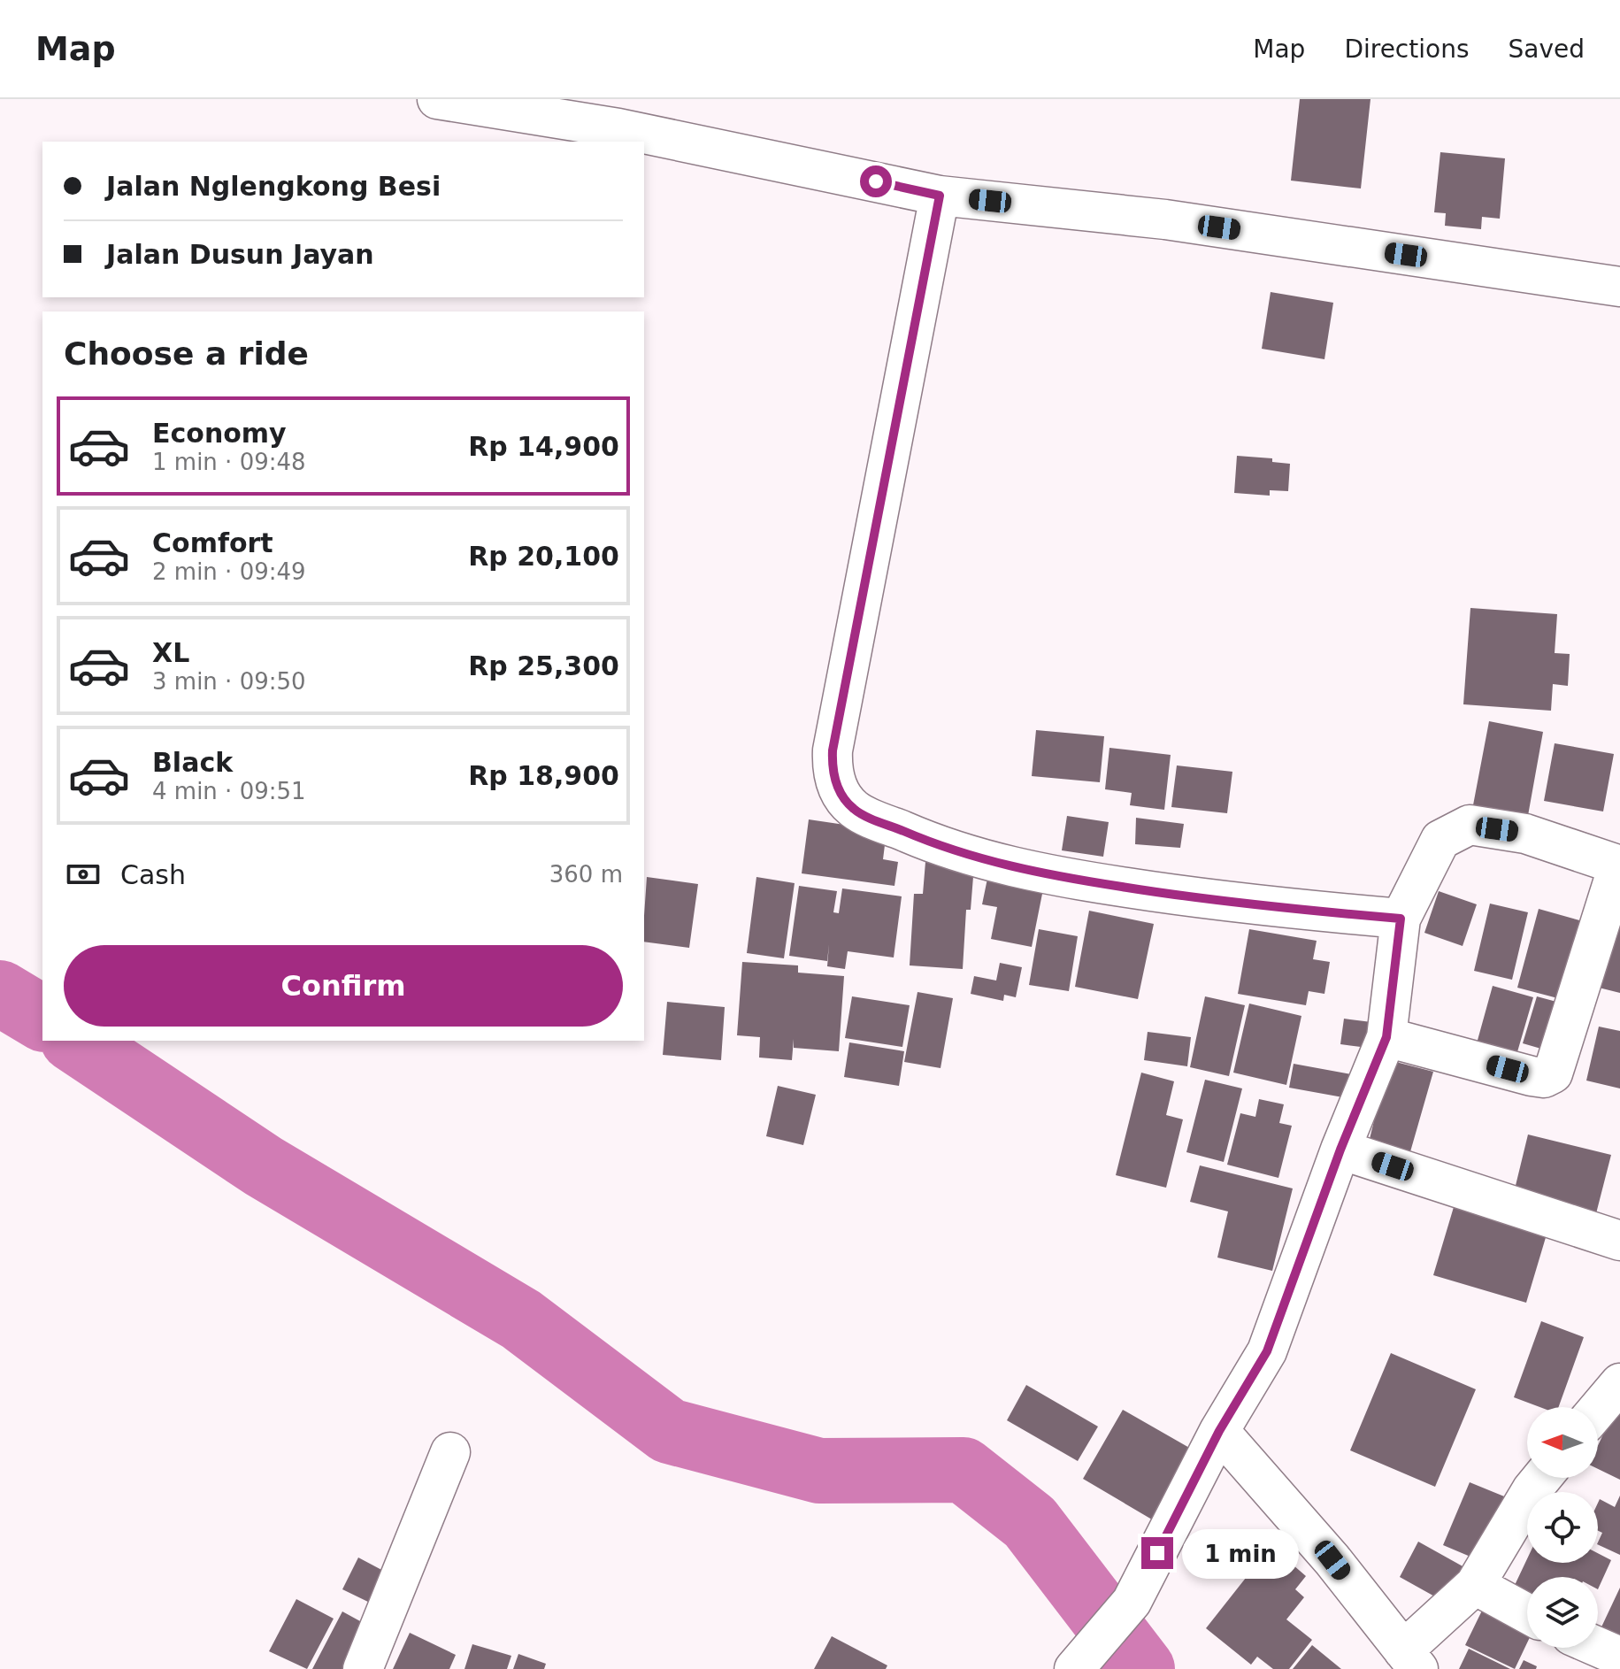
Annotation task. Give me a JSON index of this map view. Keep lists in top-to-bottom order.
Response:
{
  "north": "left",
  "page": {
    "header": "Map",
    "nav": ["Map", "Directions", "Saved"],
    "banner": ["Jalan Nglengkong Besi", "Jalan Dusun Jayan"],
    "heading": "Choose a ride",
    "list": [
      {
        "name": "Economy",
        "note": "1 min · 09:48",
        "value": "Rp 14,900"
      },
      {
        "name": "Comfort",
        "note": "2 min · 09:49",
        "value": "Rp 20,100"
      },
      {
        "name": "XL",
        "note": "3 min · 09:50",
        "value": "Rp 25,300"
      },
      {
        "name": "Black",
        "note": "4 min · 09:51",
        "value": "Rp 18,900"
      }
    ],
    "pay": ["Cash", "360 m"],
    "buttons": "Confirm",
    "bubble": "1 min"
  }
}
